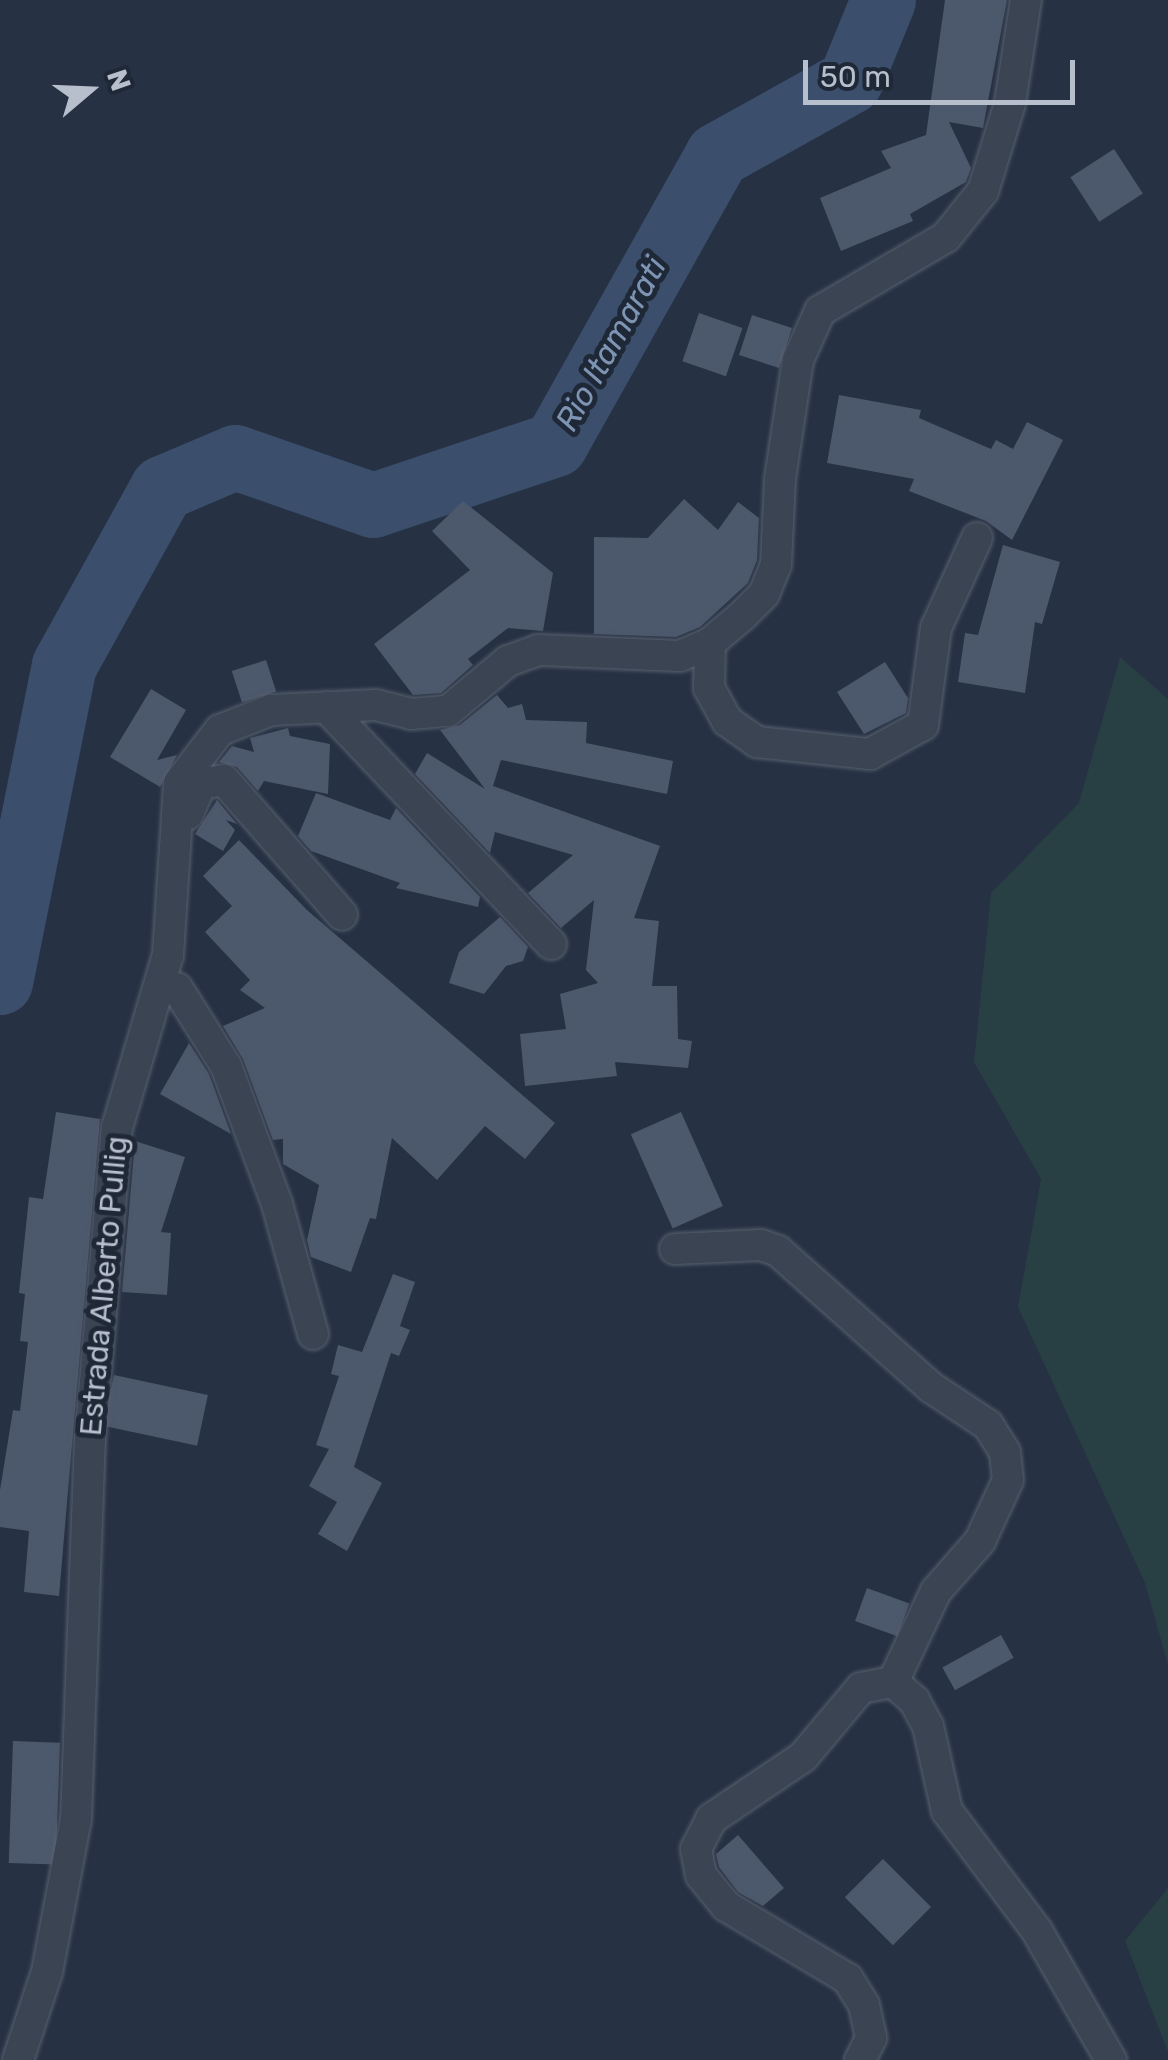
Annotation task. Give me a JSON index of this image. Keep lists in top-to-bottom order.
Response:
{
  "streets": {
    "street": ["Estrada Alberto Pullig"]
  },
  "water": ["Rio Itamarati"],
  "scale_bar": "50 m",
  "north": "right"
}
